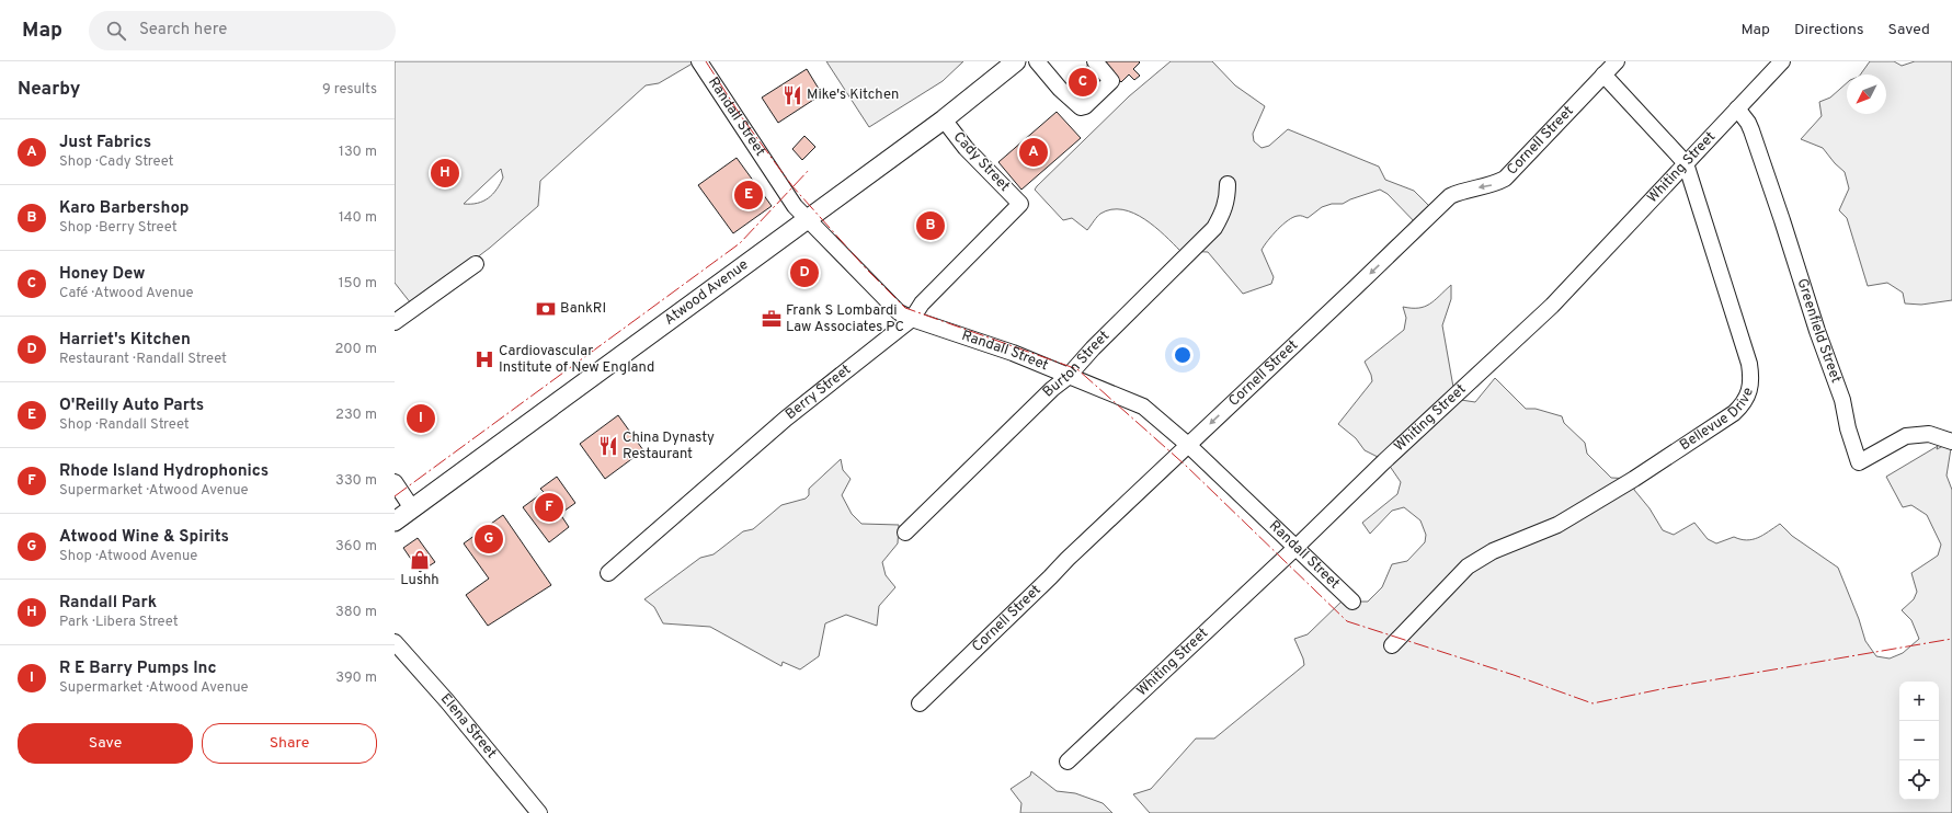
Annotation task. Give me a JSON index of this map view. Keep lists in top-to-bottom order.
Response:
{
  "streets": {
    "main road": ["Atwood Avenue"],
    "street": [
      "Randall Street",
      "Cornell Street",
      "Cady Street",
      "Whiting Street",
      "Greenfield Street",
      "Burton Street",
      "Berry Street",
      "Bellevue Drive",
      "Elena Street"
    ]
  },
  "crossings": [
    ["Randall Street", "Cornell Street"],
    ["Randall Street", "Whiting Street"],
    ["Randall Street", "Atwood Avenue"],
    ["Randall Street", "Burton Street"],
    ["Randall Street", "Berry Street"],
    ["Cornell Street", "Bellevue Drive"],
    ["Cady Street", "Atwood Avenue"],
    ["Cady Street", "Berry Street"],
    ["Whiting Street", "Greenfield Street"],
    ["Whiting Street", "Bellevue Drive"]
  ],
  "one_way": ["Cornell Street"],
  "places": {
    "restaurant": ["Mike's Kitchen", "China Dynasty Restaurant"],
    "bank": ["BankRI"],
    "office": ["Frank S Lombardi Law Associates PC"],
    "hospital": ["Cardiovascular Institute of New England"],
    "shop": ["Lushh"]
  },
  "north": "bottom left",
  "page": {
    "header": "Map",
    "search": "Search here",
    "nav": ["Map", "Directions", "Saved"],
    "heading": ["Nearby", "9 results"],
    "pins": [
      "C",
      "A",
      "H",
      "E",
      "B",
      "D",
      "I",
      "F",
      "G"
    ],
    "list": [
      {
        "mark": "A",
        "name": "Just Fabrics",
        "note": "Shop · Cady Street",
        "value": "130 m"
      },
      {
        "mark": "B",
        "name": "Karo Barbershop",
        "note": "Shop · Berry Street",
        "value": "140 m"
      },
      {
        "mark": "C",
        "name": "Honey Dew",
        "note": "Café · Atwood Avenue",
        "value": "150 m"
      },
      {
        "mark": "D",
        "name": "Harriet's Kitchen",
        "note": "Restaurant · Randall Street",
        "value": "200 m"
      },
      {
        "mark": "E",
        "name": "O'Reilly Auto Parts",
        "note": "Shop · Randall Street",
        "value": "230 m"
      },
      {
        "mark": "F",
        "name": "Rhode Island Hydrophonics",
        "note": "Supermarket · Atwood Avenue",
        "value": "330 m"
      },
      {
        "mark": "G",
        "name": "Atwood Wine & Spirits",
        "note": "Shop · Atwood Avenue",
        "value": "360 m"
      },
      {
        "mark": "H",
        "name": "Randall Park",
        "note": "Park · Libera Street",
        "value": "380 m"
      },
      {
        "mark": "I",
        "name": "R E Barry Pumps Inc",
        "note": "Supermarket · Atwood Avenue",
        "value": "390 m"
      }
    ],
    "map_buttons": ["+", "−"],
    "buttons": ["Save", "Share"]
  }
}
